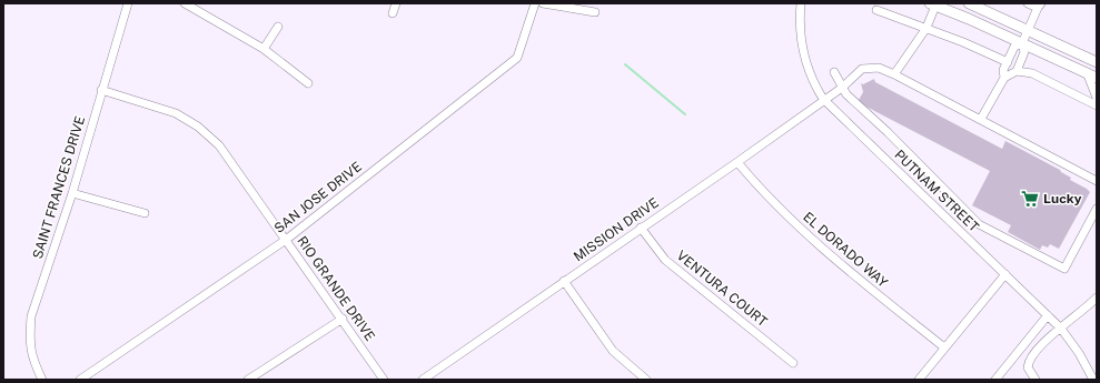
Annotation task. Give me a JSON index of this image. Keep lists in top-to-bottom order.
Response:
{
  "streets": {
    "street": [
      "SAINT FRANCES DRIVE",
      "PUTNAM STREET",
      "SAN JOSE DRIVE",
      "MISSION DRIVE",
      "EL DORADO WAY",
      "RIO GRANDE DRIVE",
      "VENTURA COURT"
    ]
  },
  "crossings": [
    ["SAINT FRANCES DRIVE", "RIO GRANDE DRIVE"],
    ["PUTNAM STREET", "MISSION DRIVE"],
    ["SAN JOSE DRIVE", "RIO GRANDE DRIVE"],
    ["MISSION DRIVE", "EL DORADO WAY"],
    ["MISSION DRIVE", "VENTURA COURT"]
  ],
  "places": {
    "supermarket": ["Lucky"]
  }
}
